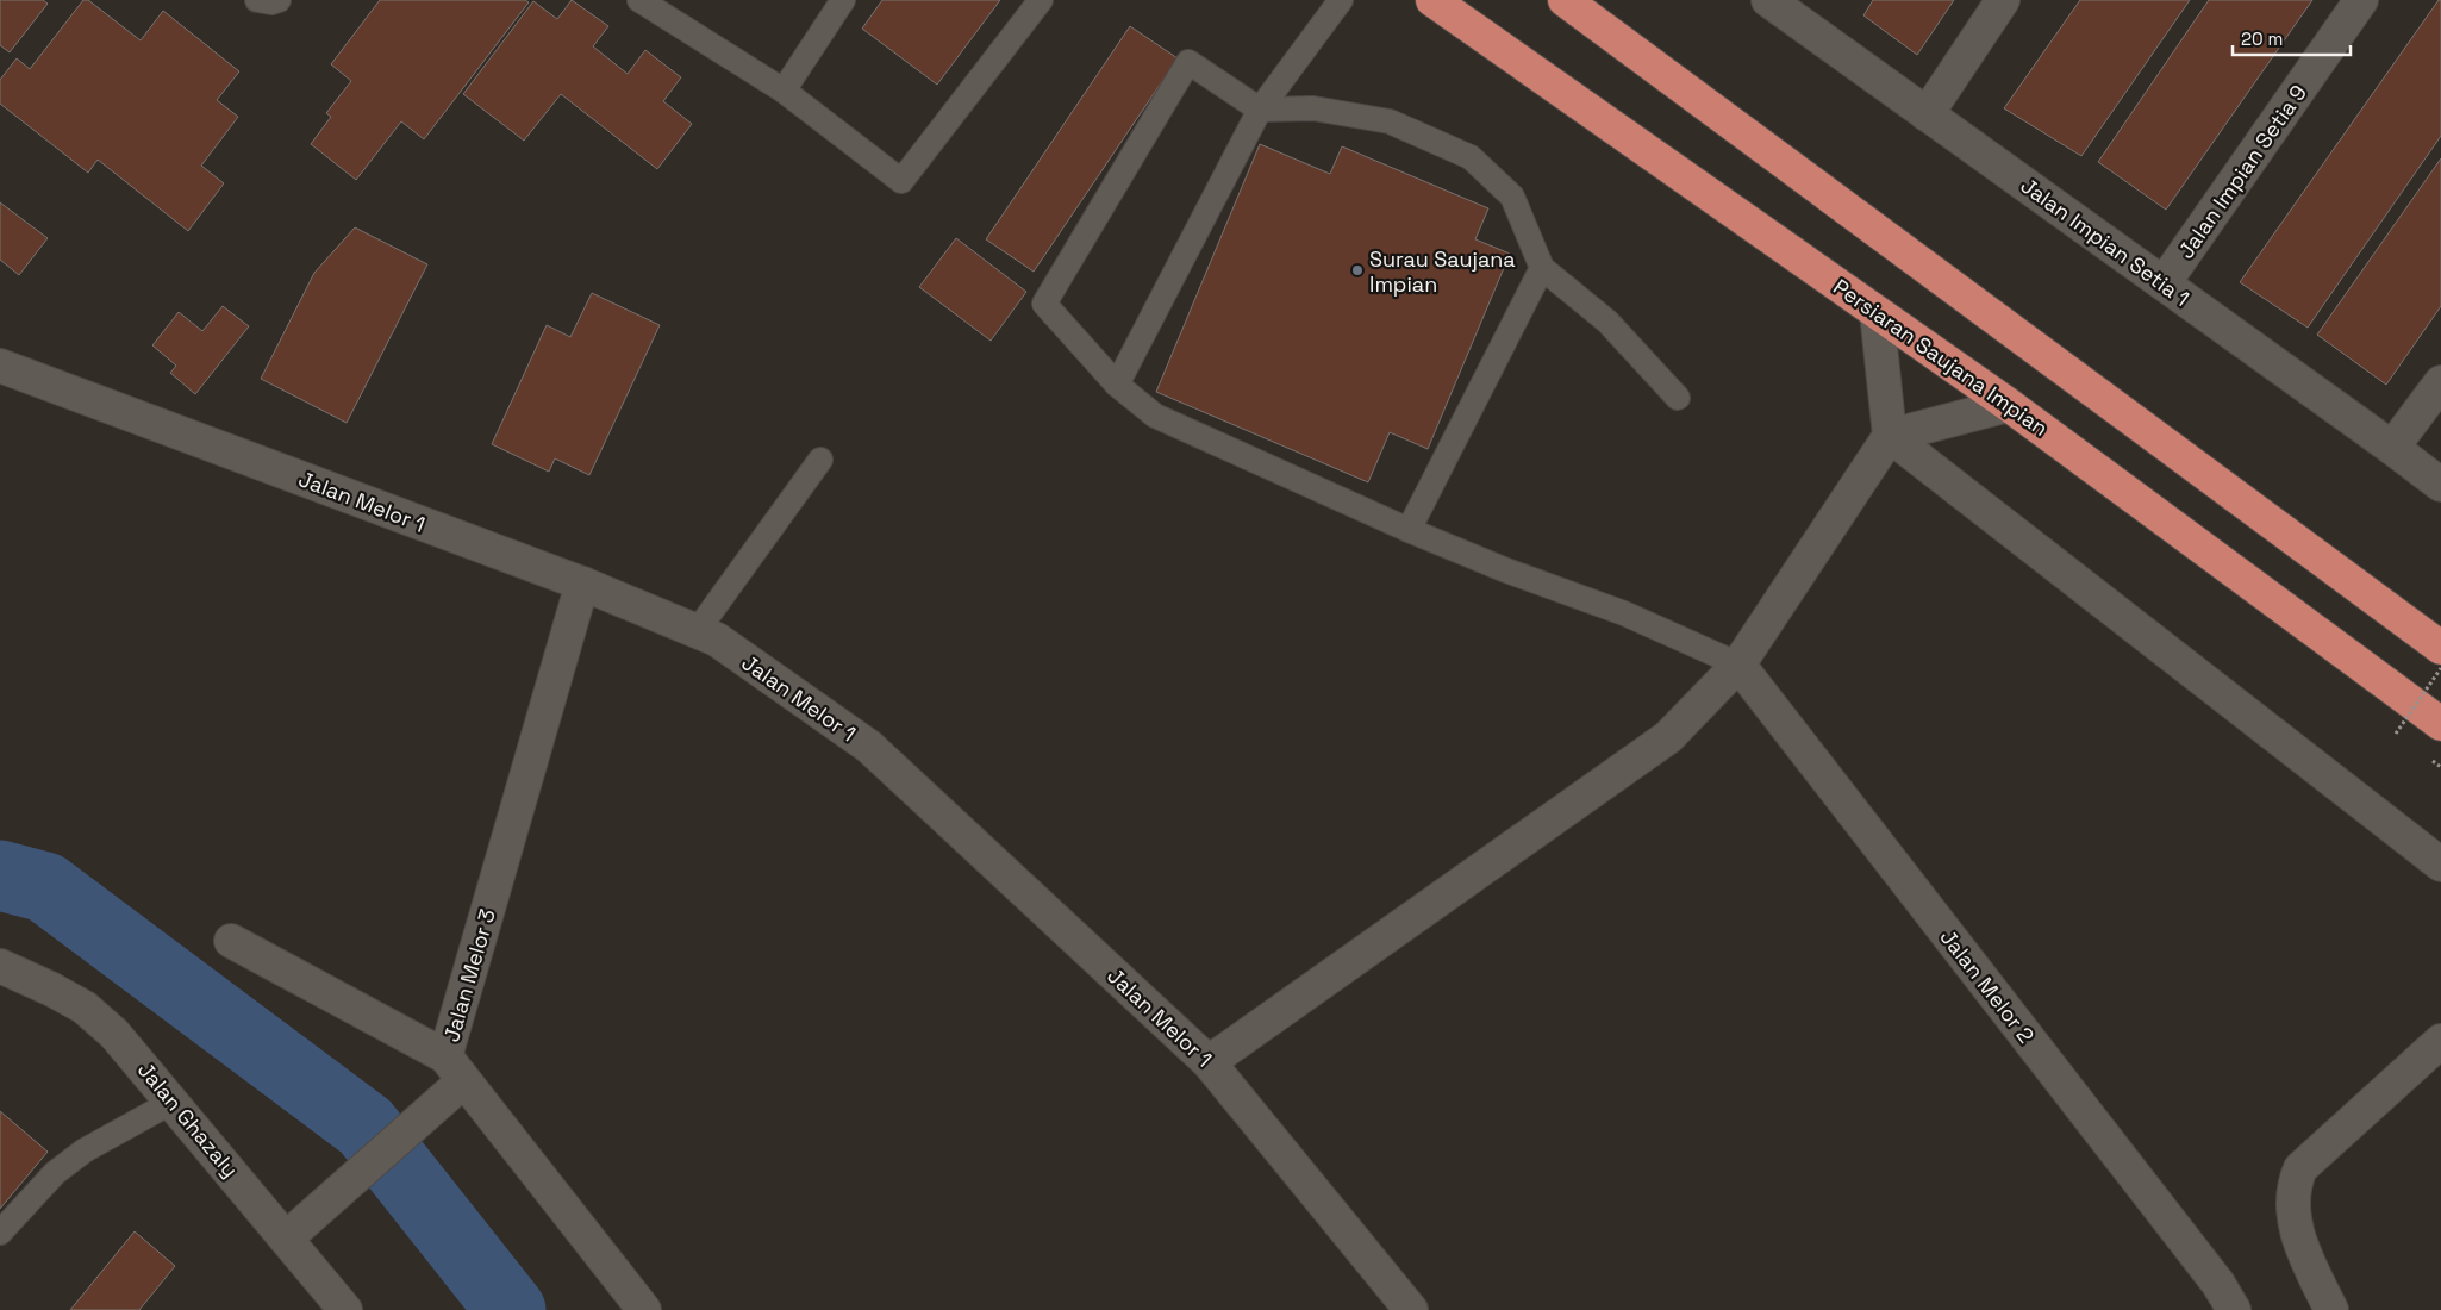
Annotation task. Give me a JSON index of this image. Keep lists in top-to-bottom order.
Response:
{
  "streets": {
    "highway": ["Persiaran Saujana Impian"],
    "street": [
      "Jalan Impian Setia 9",
      "Jalan Impian Setia 1",
      "Jalan Melor 1",
      "Jalan Melor 3",
      "Jalan Melor 2",
      "Jalan Ghazaly"
    ]
  },
  "crossings": [
    ["Jalan Impian Setia 9", "Jalan Impian Setia 1"],
    ["Jalan Melor 1", "Jalan Melor 3"]
  ],
  "places": ["Surau Saujana Impian"],
  "scale_bar": "20 m"
}
